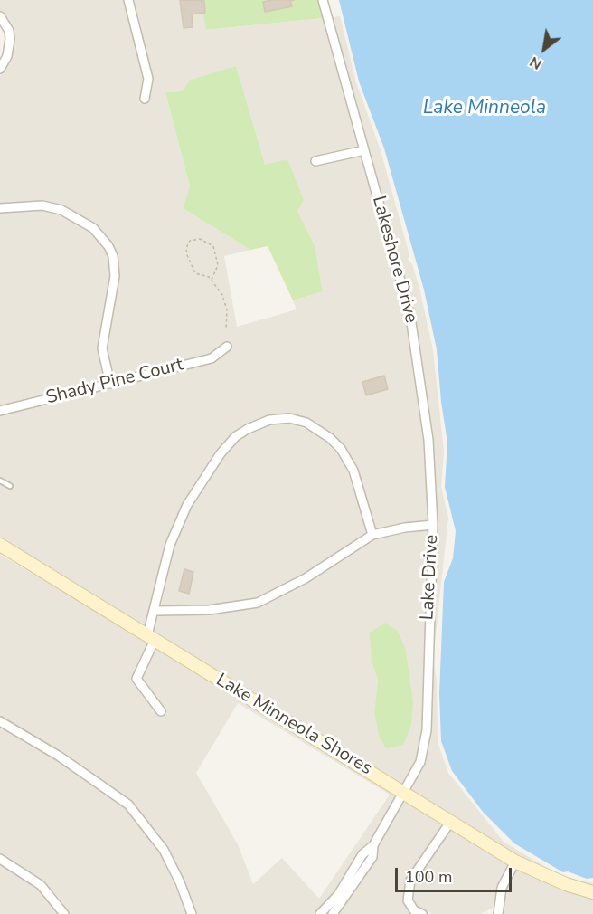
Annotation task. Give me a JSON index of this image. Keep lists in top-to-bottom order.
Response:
{
  "streets": {
    "main road": ["Lake Minneola Shores"],
    "street": ["Lakeshore Drive", "Shady Pine Court", "Lake Drive"]
  },
  "crossings": [
    ["Lakeshore Drive", "Lake Drive"],
    ["Lake Drive", "Lake Minneola Shores"]
  ],
  "water": ["Lake Minneola"],
  "scale_bar": "100 m",
  "north": "bottom left"
}
